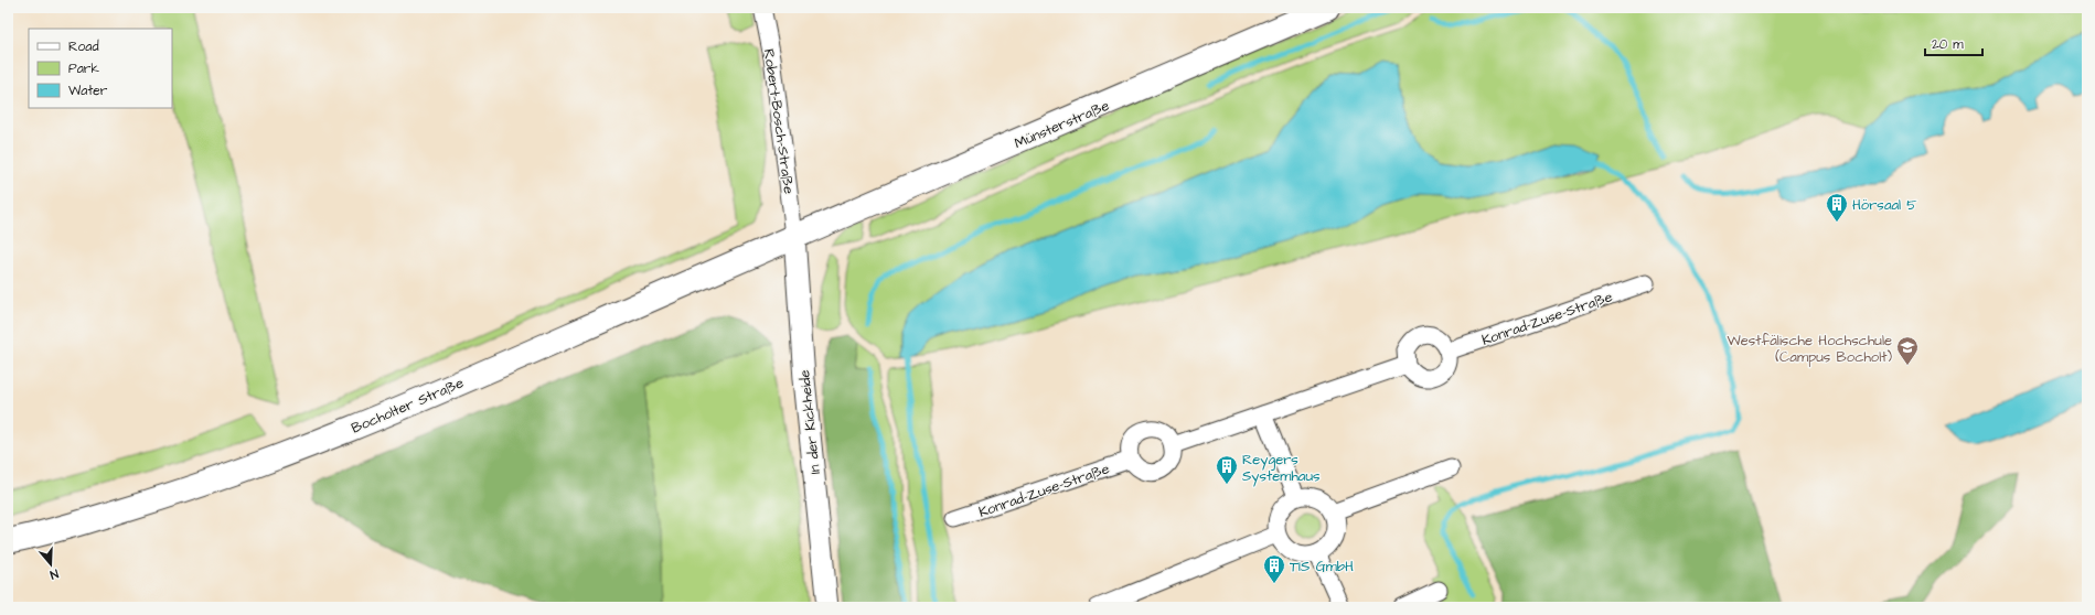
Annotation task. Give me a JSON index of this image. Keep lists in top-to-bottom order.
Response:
{
  "streets": {
    "main road": ["Münsterstraße", "Bocholter Straße"],
    "street": ["Robert-Bosch-Straße", "Konrad-Zuse-Straße", "In der Kickheide"]
  },
  "crossings": [
    ["Robert-Bosch-Straße", "Münsterstraße"],
    ["Robert-Bosch-Straße", "Bocholter Straße"],
    ["Robert-Bosch-Straße", "In der Kickheide"],
    ["Münsterstraße", "Bocholter Straße"],
    ["Münsterstraße", "In der Kickheide"],
    ["Bocholter Straße", "In der Kickheide"]
  ],
  "places": {
    "building": ["Hörsaal 5", "Reygers Systemhaus", "TIS GmbH"],
    "school or university": ["Westfälische Hochschule (Campus Bocholt)"]
  },
  "legend": ["Road", "Park", "Water"],
  "scale_bar": "20 m",
  "north": "bottom"
}
